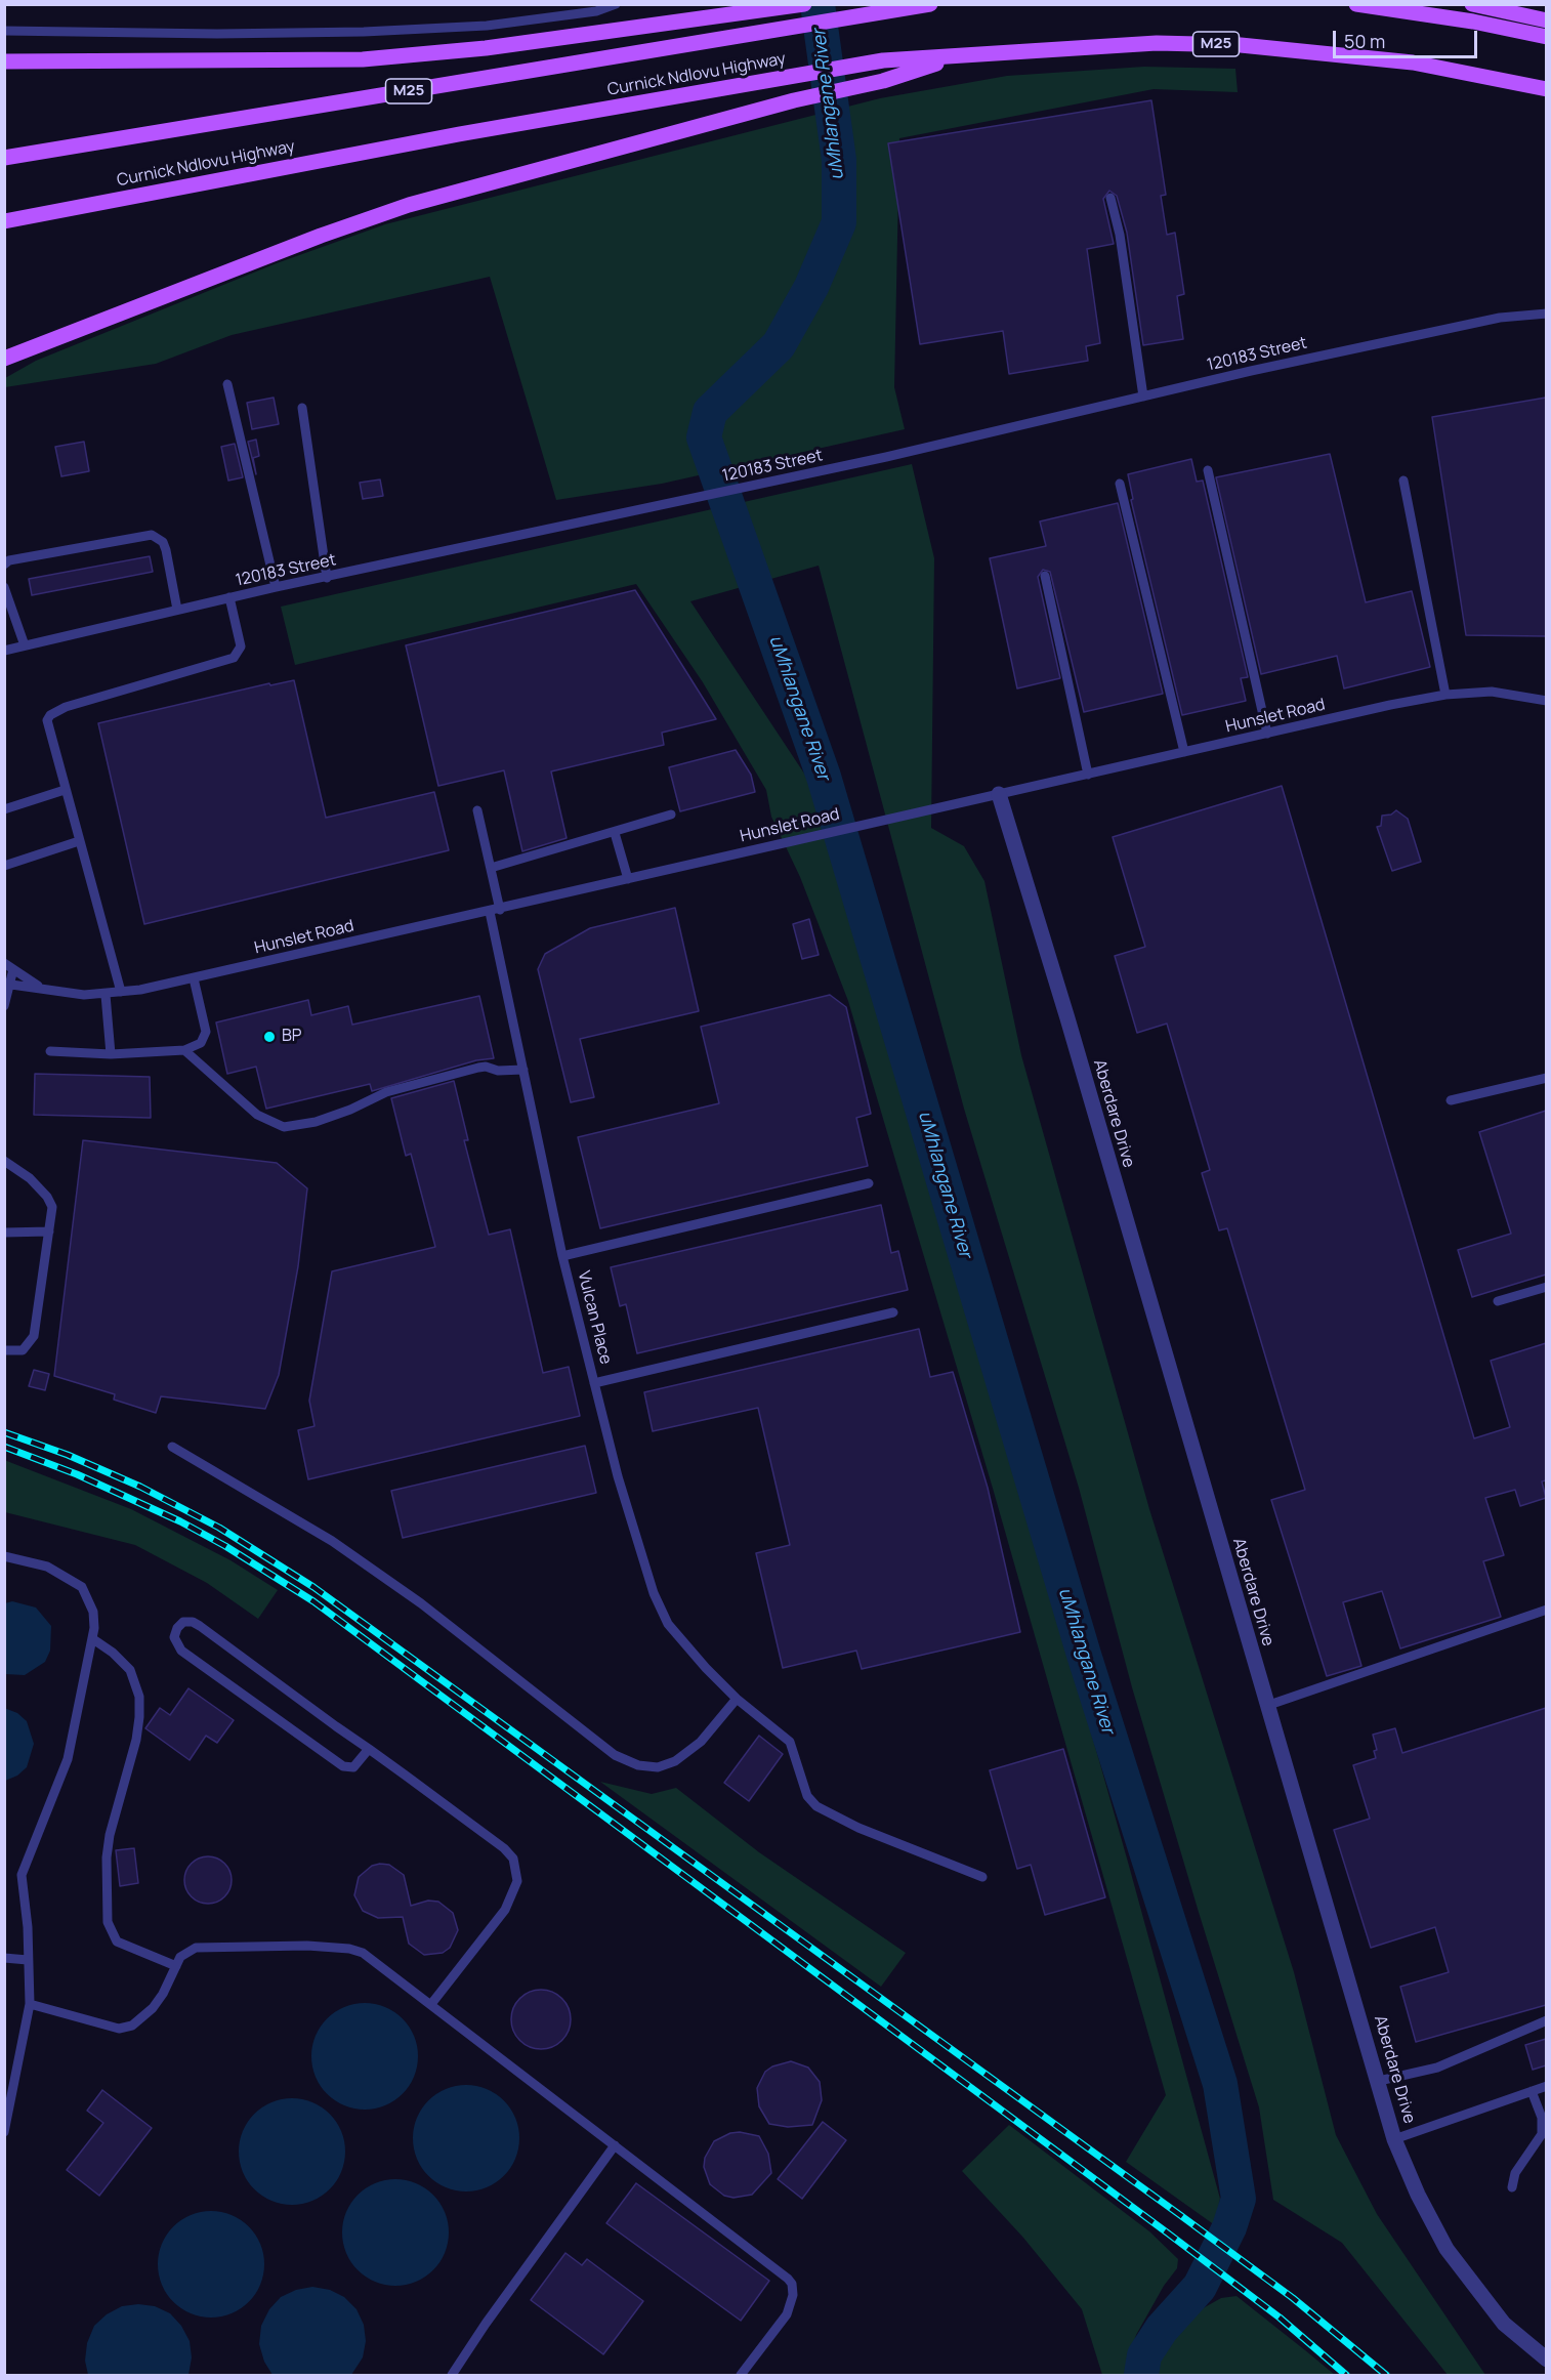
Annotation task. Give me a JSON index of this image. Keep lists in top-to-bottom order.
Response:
{
  "streets": {
    "main road": ["M25", "Curnick Ndlovu Highway"],
    "street": ["Aberdare Drive"],
    "lane": ["120183 Street", "Hunslet Road", "Vulcan Place"]
  },
  "crossings": [
    ["Hunslet Road", "Aberdare Drive"],
    ["Hunslet Road", "Vulcan Place"]
  ],
  "water": ["uMhlangane River"],
  "places": ["BP"],
  "scale_bar": "50 m"
}
